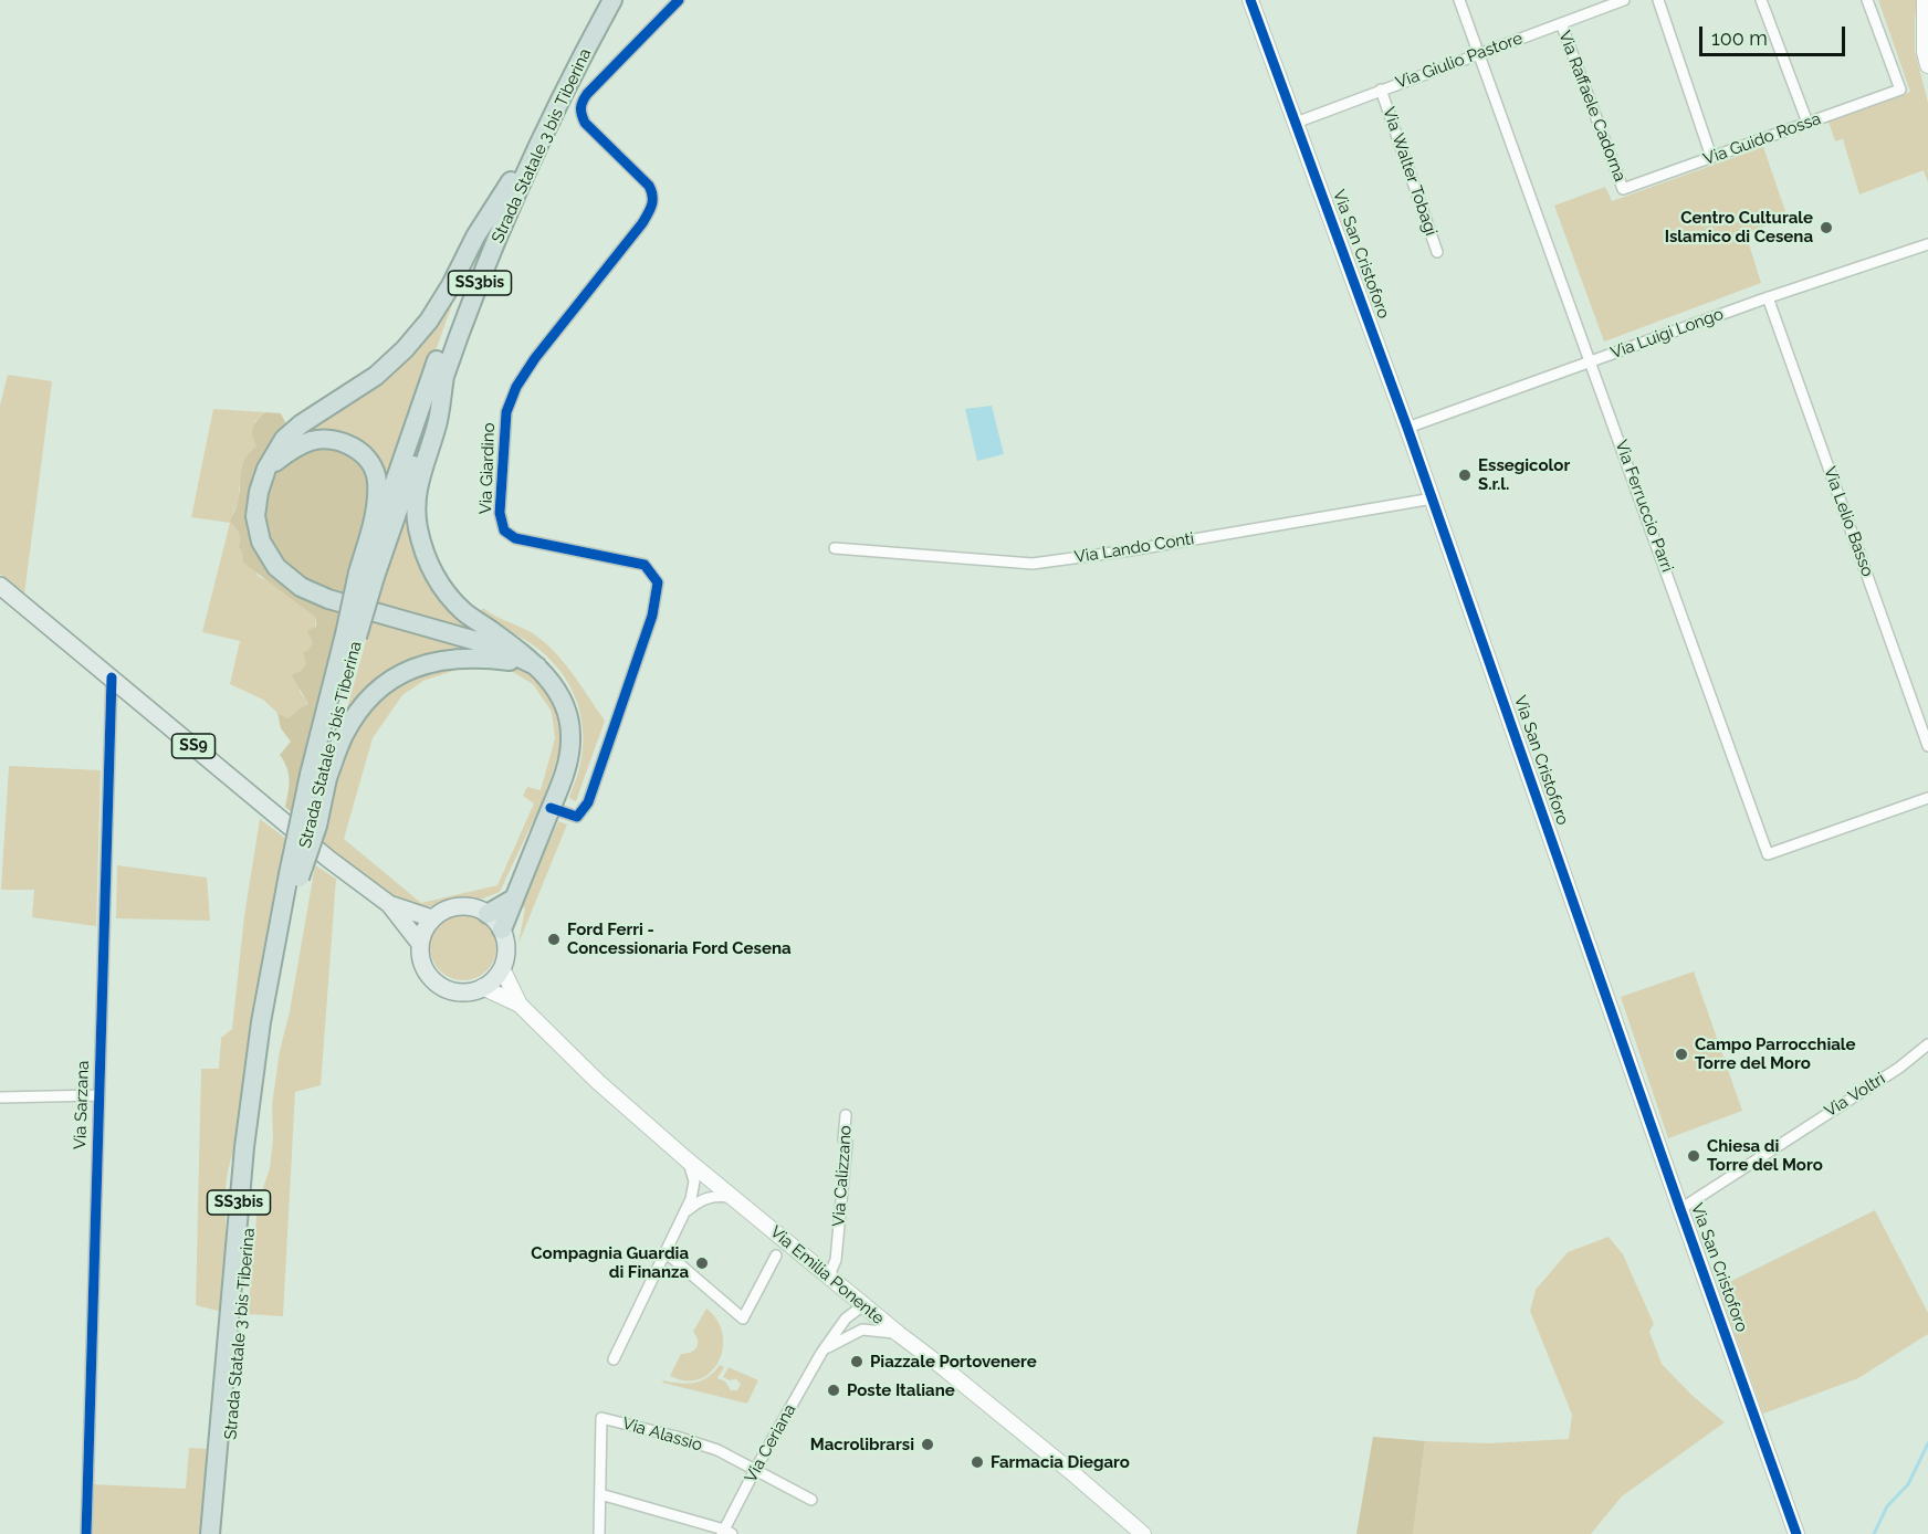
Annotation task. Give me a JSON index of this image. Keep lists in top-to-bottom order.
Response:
{
  "streets": {
    "highway": ["Strada Statale 3 bis Tiberina", "SS3bis"],
    "main road": ["SS9"],
    "street": [
      "Via Giulio Pastore",
      "Via Raffaele Cadorna",
      "Via Guido Rossa",
      "Via Walter Tobagi",
      "Via San Cristoforo",
      "Via Luigi Longo",
      "Via Giardino",
      "Via Ferruccio Parri",
      "Via Lelio Basso",
      "Via Lando Conti",
      "Via Voltri",
      "Via Sarzana",
      "Via Calizzano",
      "Via Emilia Ponente",
      "Via Alassio",
      "Via Ceriana"
    ]
  },
  "crossings": [
    ["Via Giulio Pastore", "Via Raffaele Cadorna"],
    ["Via Giulio Pastore", "Via Walter Tobagi"],
    ["Via Giulio Pastore", "Via San Cristoforo"],
    ["Via Giulio Pastore", "Via Ferruccio Parri"],
    ["Via Raffaele Cadorna", "Via Guido Rossa"],
    ["Via San Cristoforo", "Via Luigi Longo"],
    ["Via San Cristoforo", "Via Lando Conti"],
    ["Via San Cristoforo", "Via Voltri"],
    ["Via Luigi Longo", "Via Ferruccio Parri"],
    ["Via Luigi Longo", "Via Lelio Basso"],
    ["SS9", "Via Sarzana"],
    ["SS9", "Via Emilia Ponente"],
    ["Via Calizzano", "Via Emilia Ponente"],
    ["Via Emilia Ponente", "Via Ceriana"],
    ["Via Alassio", "Via Ceriana"]
  ],
  "places": [
    "Centro Culturale Islamico di Cesena",
    "Essegicolor S.r.l.",
    "Ford Ferri - Concessionaria Ford Cesena",
    "Campo Parrocchiale Torre del Moro",
    "Chiesa di Torre del Moro",
    "Compagnia Guardia di Finanza",
    "Piazzale Portovenere",
    "Poste Italiane",
    "Macrolibrarsi",
    "Farmacia Diegaro"
  ],
  "scale_bar": "100 m"
}
